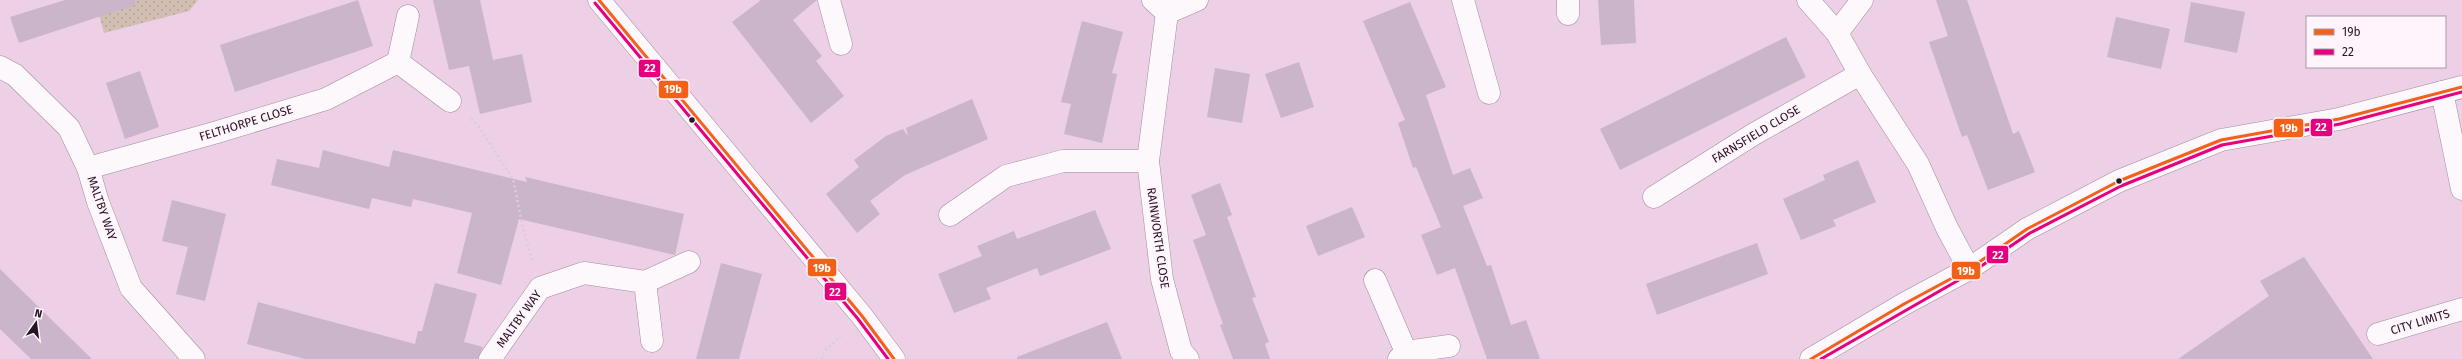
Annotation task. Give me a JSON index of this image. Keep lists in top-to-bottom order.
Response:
{
  "streets": {
    "street": [
      "FELTHORPE CLOSE",
      "FARNSFIELD CLOSE",
      "MALTBY WAY",
      "RAINWORTH CLOSE",
      "CITY LIMITS"
    ]
  },
  "crossings": [
    ["FELTHORPE CLOSE", "MALTBY WAY"]
  ],
  "lines": ["transit line 19b", "transit line 22"],
  "legend": ["19b", "22"],
  "north": "top"
}
